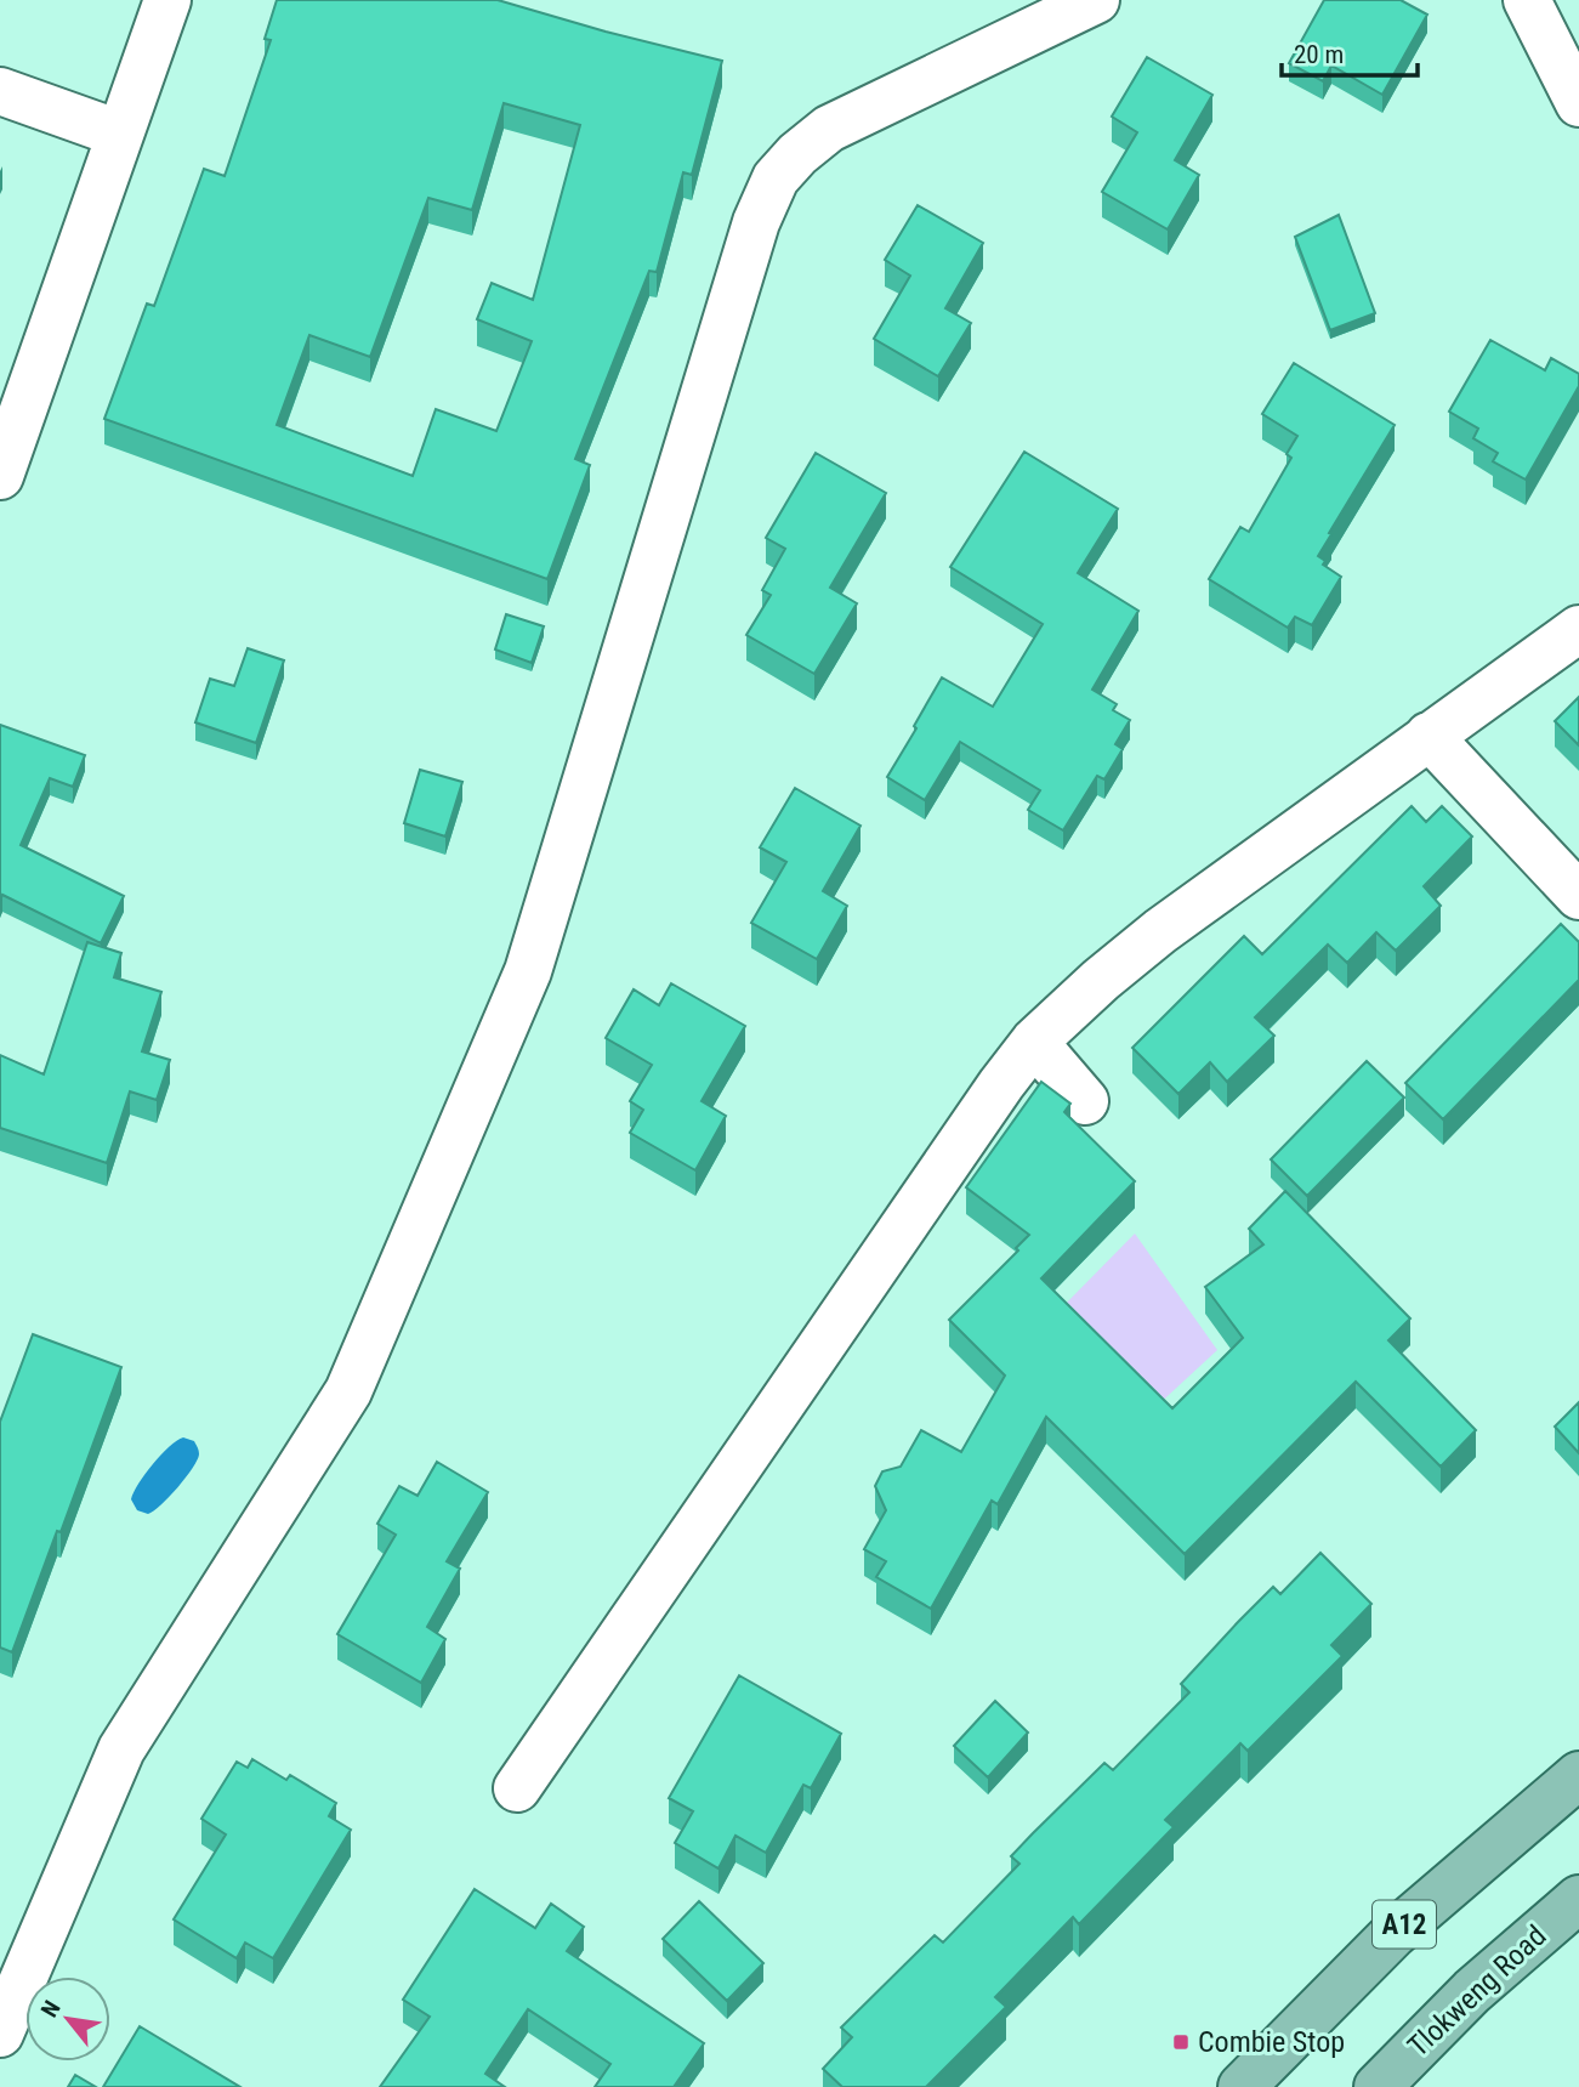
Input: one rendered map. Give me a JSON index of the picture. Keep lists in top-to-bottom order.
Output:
{
  "streets": {
    "main road": ["A12", "Tlokweng Road"]
  },
  "places": {
    "transit": ["Combie Stop"]
  },
  "scale_bar": "20 m",
  "north": "top left"
}
